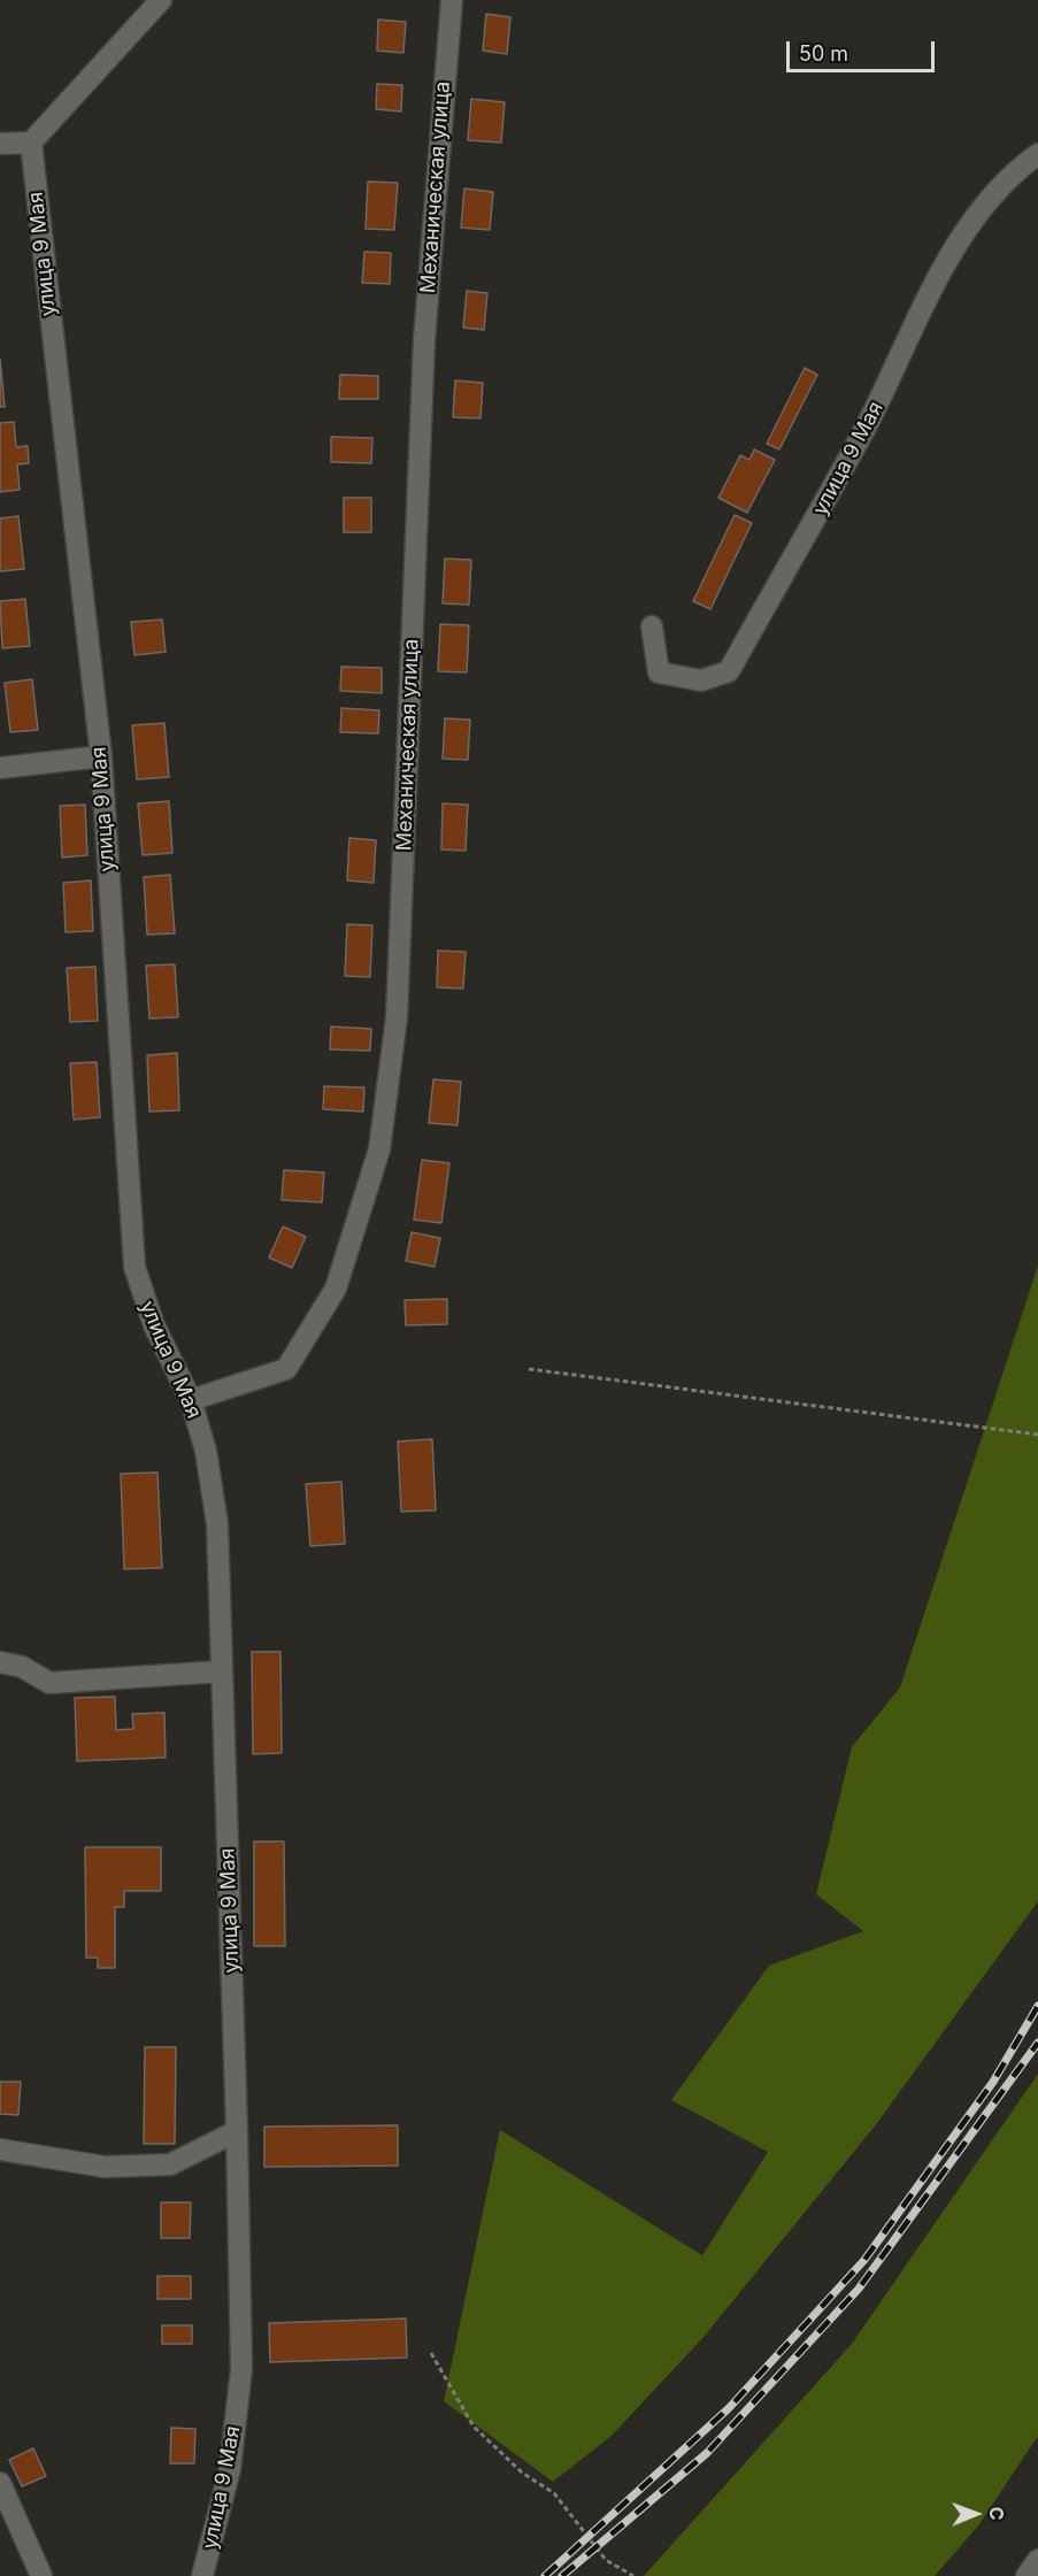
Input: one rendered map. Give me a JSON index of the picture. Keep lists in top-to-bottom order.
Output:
{
  "streets": {
    "street": ["Механическая улица", "улица 9 Мая"]
  },
  "crossings": [
    ["Механическая улица", "улица 9 Мая"]
  ],
  "scale_bar": "50 m",
  "north": "right"
}
